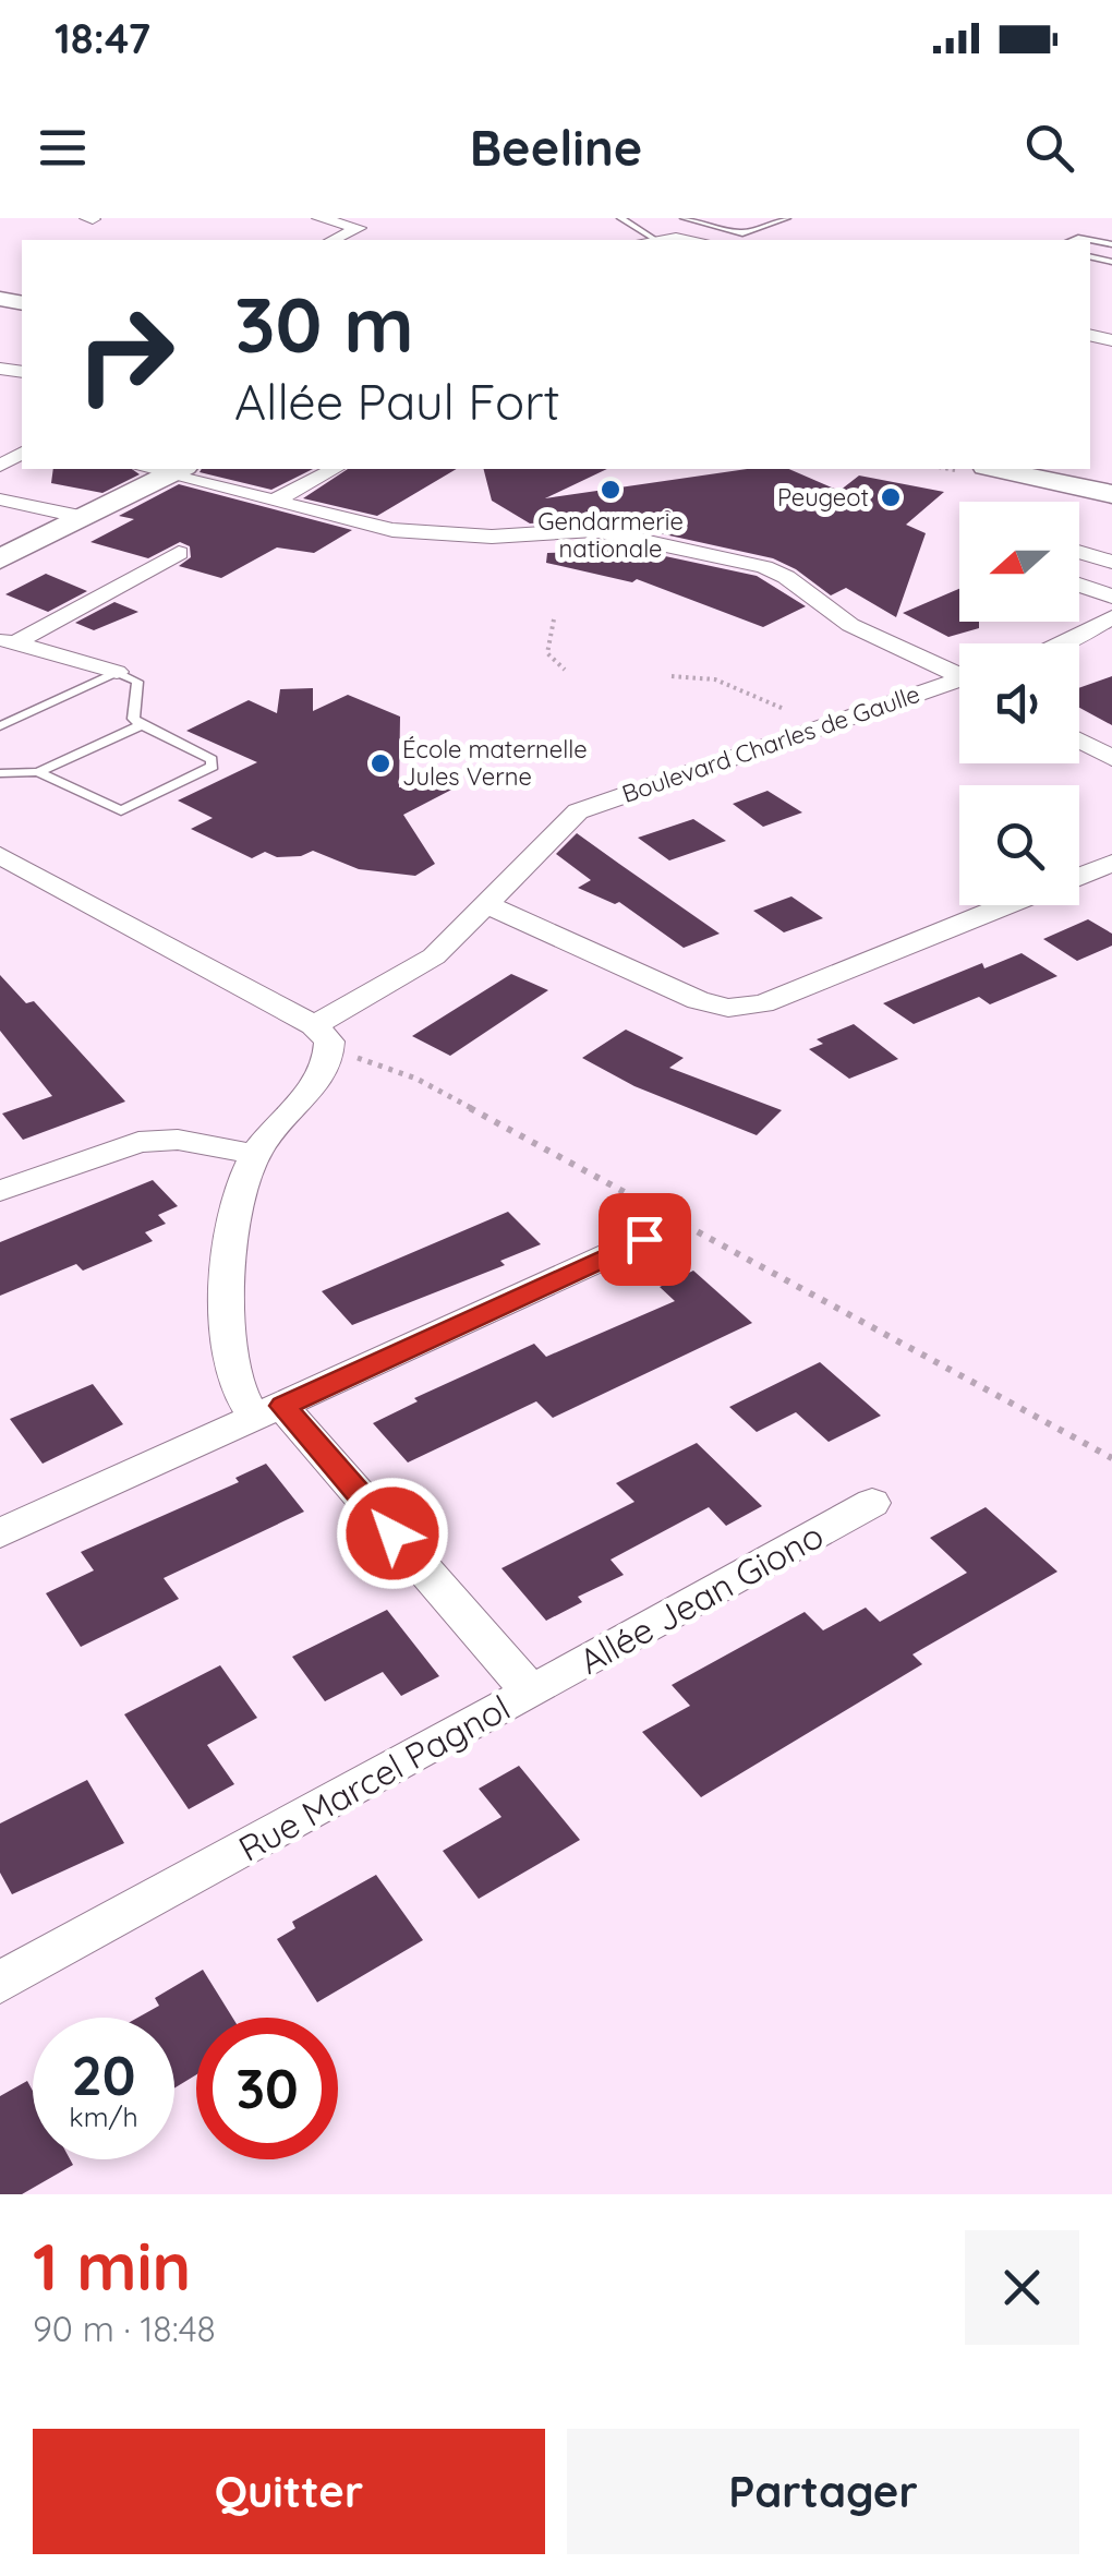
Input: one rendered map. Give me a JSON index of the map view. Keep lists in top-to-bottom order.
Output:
{
  "streets": {
    "street": ["Boulevard Charles de Gaulle", "Allée Jean Giono", "Rue Marcel Pagnol"]
  },
  "crossings": [
    ["Allée Jean Giono", "Rue Marcel Pagnol"]
  ],
  "places": ["Gendarmerie nationale", "Peugeot", "École maternelle Jules Verne"],
  "north": "left",
  "page": {
    "status": "18:47",
    "header": "Beeline",
    "turn": ["30 m", "Allée Paul Fort"],
    "speed": "20 km/h",
    "limit": "30",
    "heading": ["1 min", "90 m · 18:48"],
    "buttons": ["Quitter", "Partager"]
  }
}
